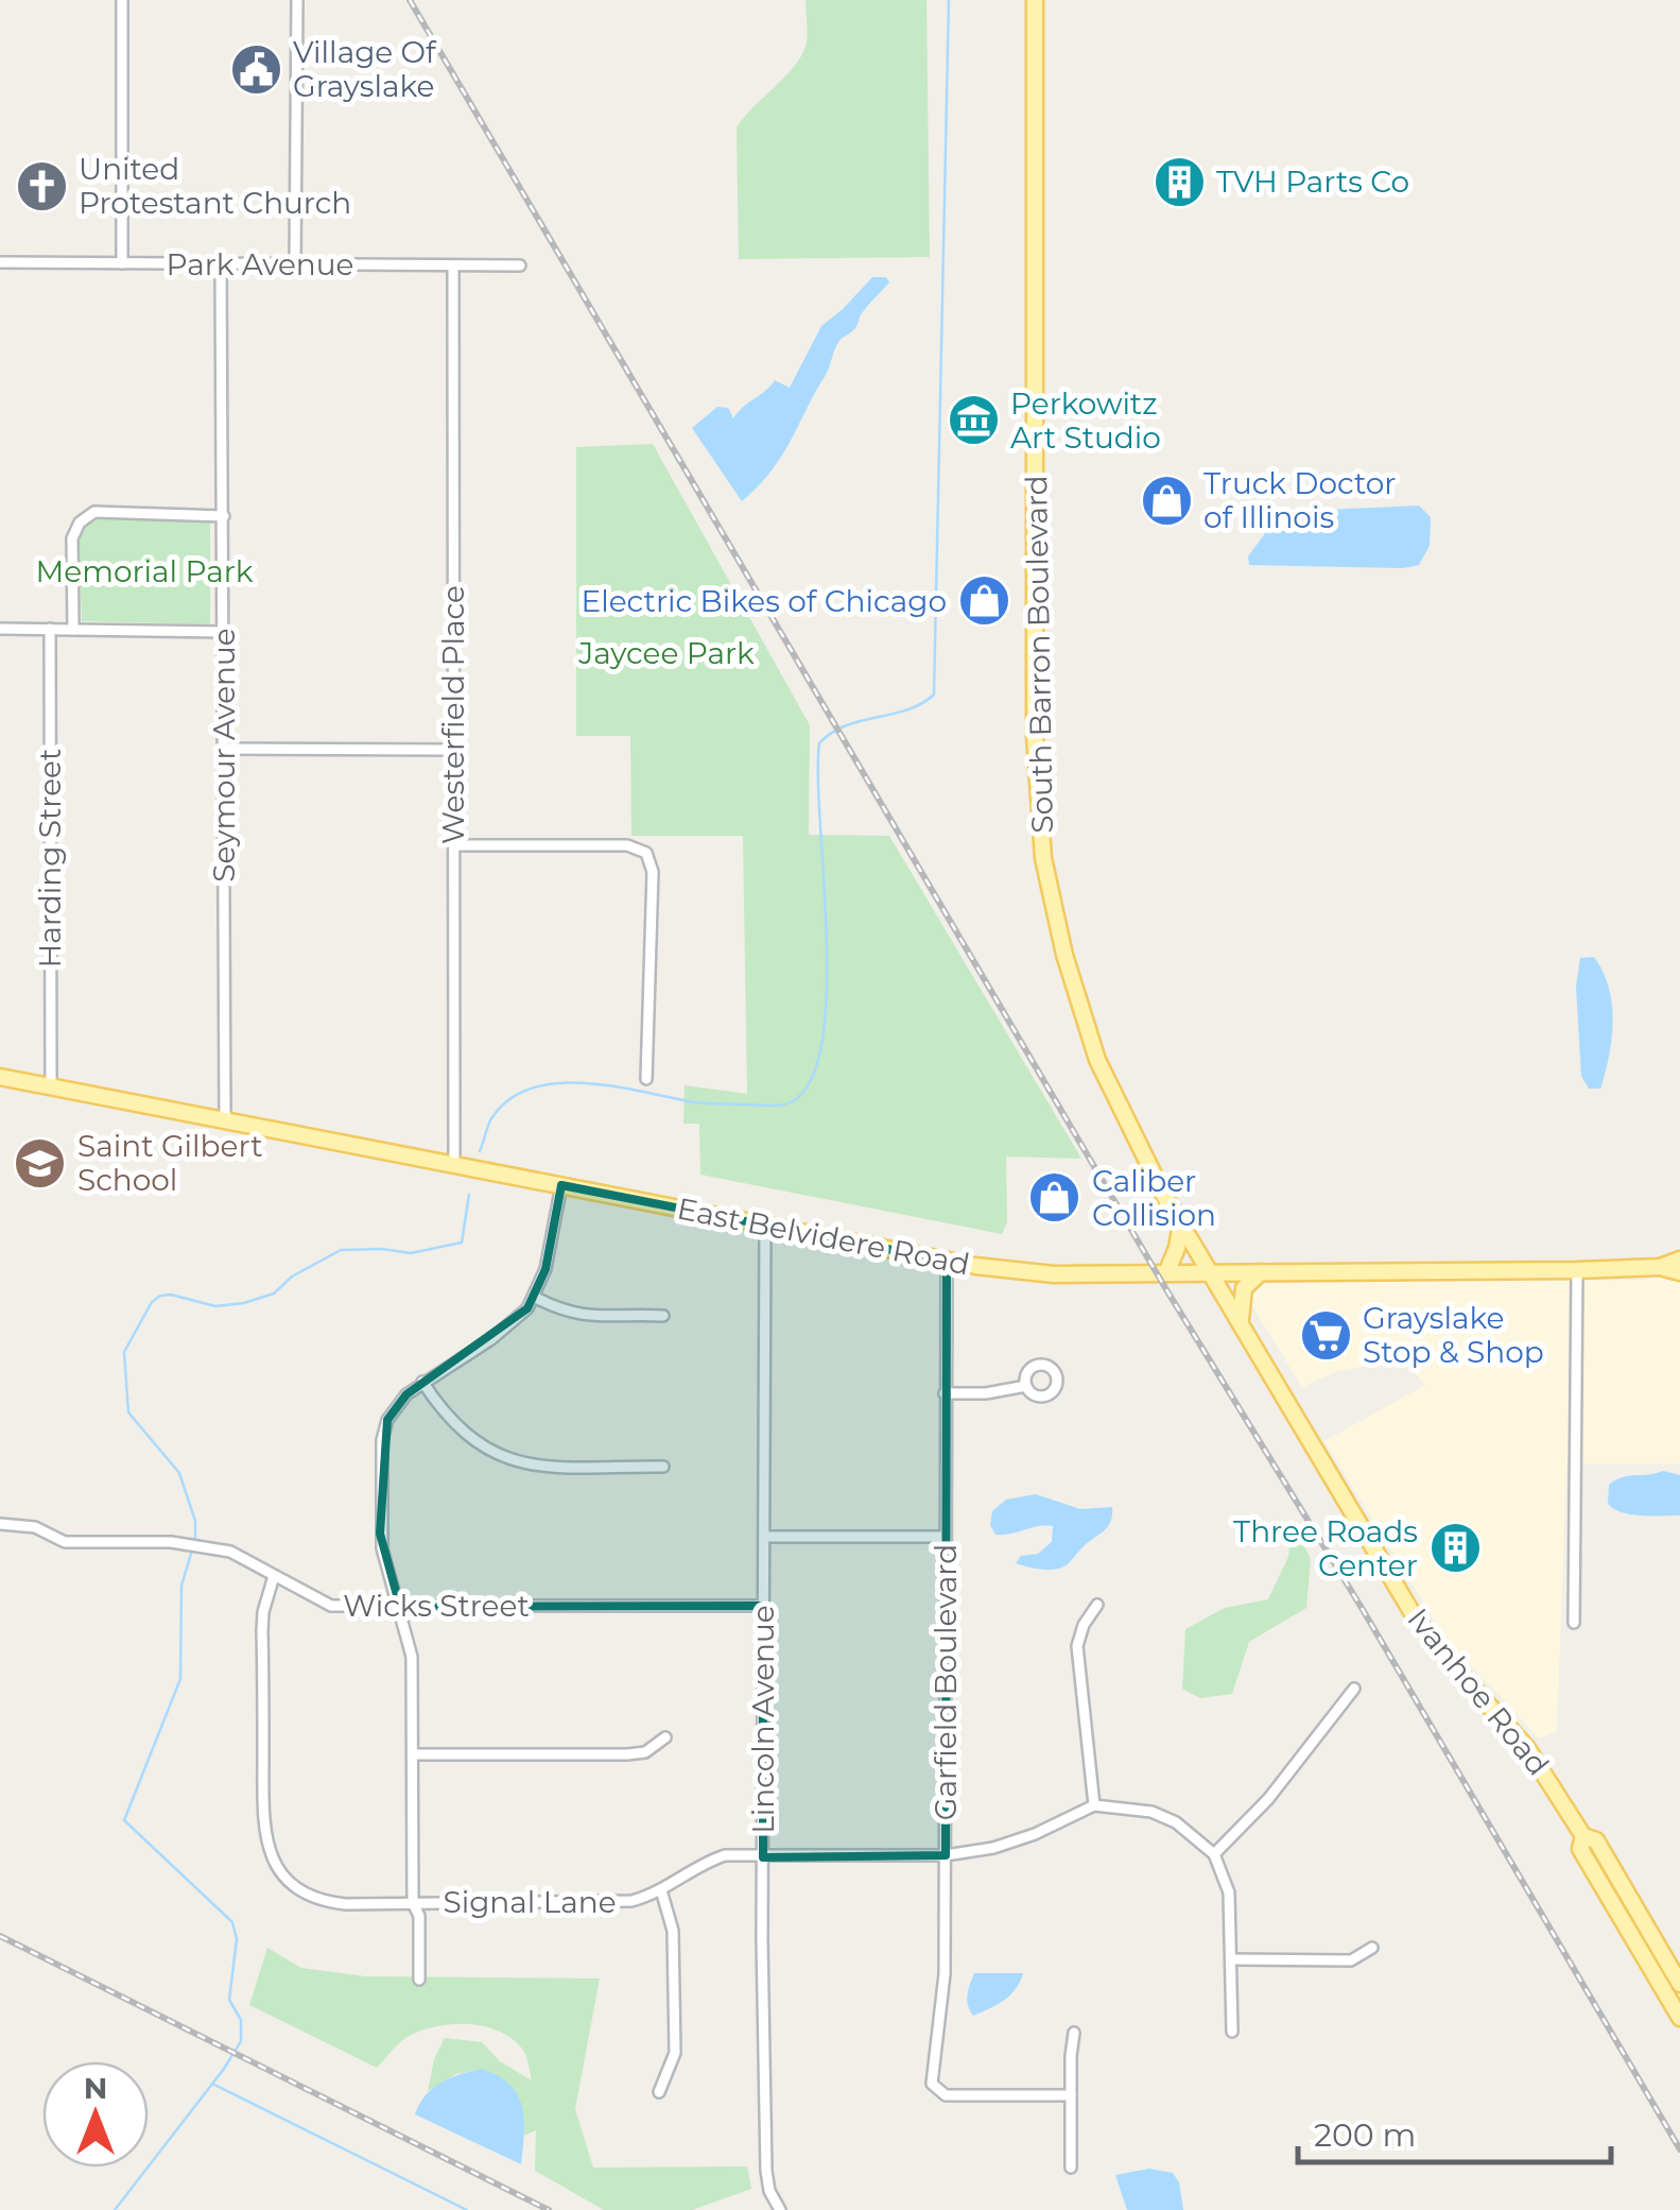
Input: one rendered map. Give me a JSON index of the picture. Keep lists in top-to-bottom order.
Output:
{
  "streets": {
    "main road": ["South Barron Boulevard", "East Belvidere Road", "Ivanhoe Road"],
    "street": [
      "Park Avenue",
      "Westerfield Place",
      "Seymour Avenue",
      "Harding Street",
      "Wicks Street",
      "Garfield Boulevard",
      "Lincoln Avenue",
      "Signal Lane"
    ]
  },
  "crossings": [
    ["Park Avenue", "Westerfield Place"],
    ["Park Avenue", "Seymour Avenue"],
    ["South Barron Boulevard", "East Belvidere Road"],
    ["South Barron Boulevard", "Ivanhoe Road"],
    ["Westerfield Place", "East Belvidere Road"],
    ["Seymour Avenue", "East Belvidere Road"],
    ["Harding Street", "East Belvidere Road"],
    ["East Belvidere Road", "Garfield Boulevard"],
    ["East Belvidere Road", "Ivanhoe Road"],
    ["East Belvidere Road", "Lincoln Avenue"],
    ["Wicks Street", "Lincoln Avenue"],
    ["Wicks Street", "Signal Lane"],
    ["Garfield Boulevard", "Signal Lane"],
    ["Lincoln Avenue", "Signal Lane"]
  ],
  "parks": ["Memorial Park", "Jaycee Park"],
  "places": {
    "public building": ["Village Of Grayslake"],
    "building": ["TVH Parts Co", "Three Roads Center"],
    "church": ["United Protestant Church"],
    "museum": ["Perkowitz Art Studio"],
    "shop": ["Truck Doctor of Illinois", "Electric Bikes of Chicago", "Caliber Collision"],
    "school or university": ["Saint Gilbert School"],
    "supermarket": ["Grayslake Stop & Shop"]
  },
  "scale_bar": "200 m",
  "north": "top"
}
